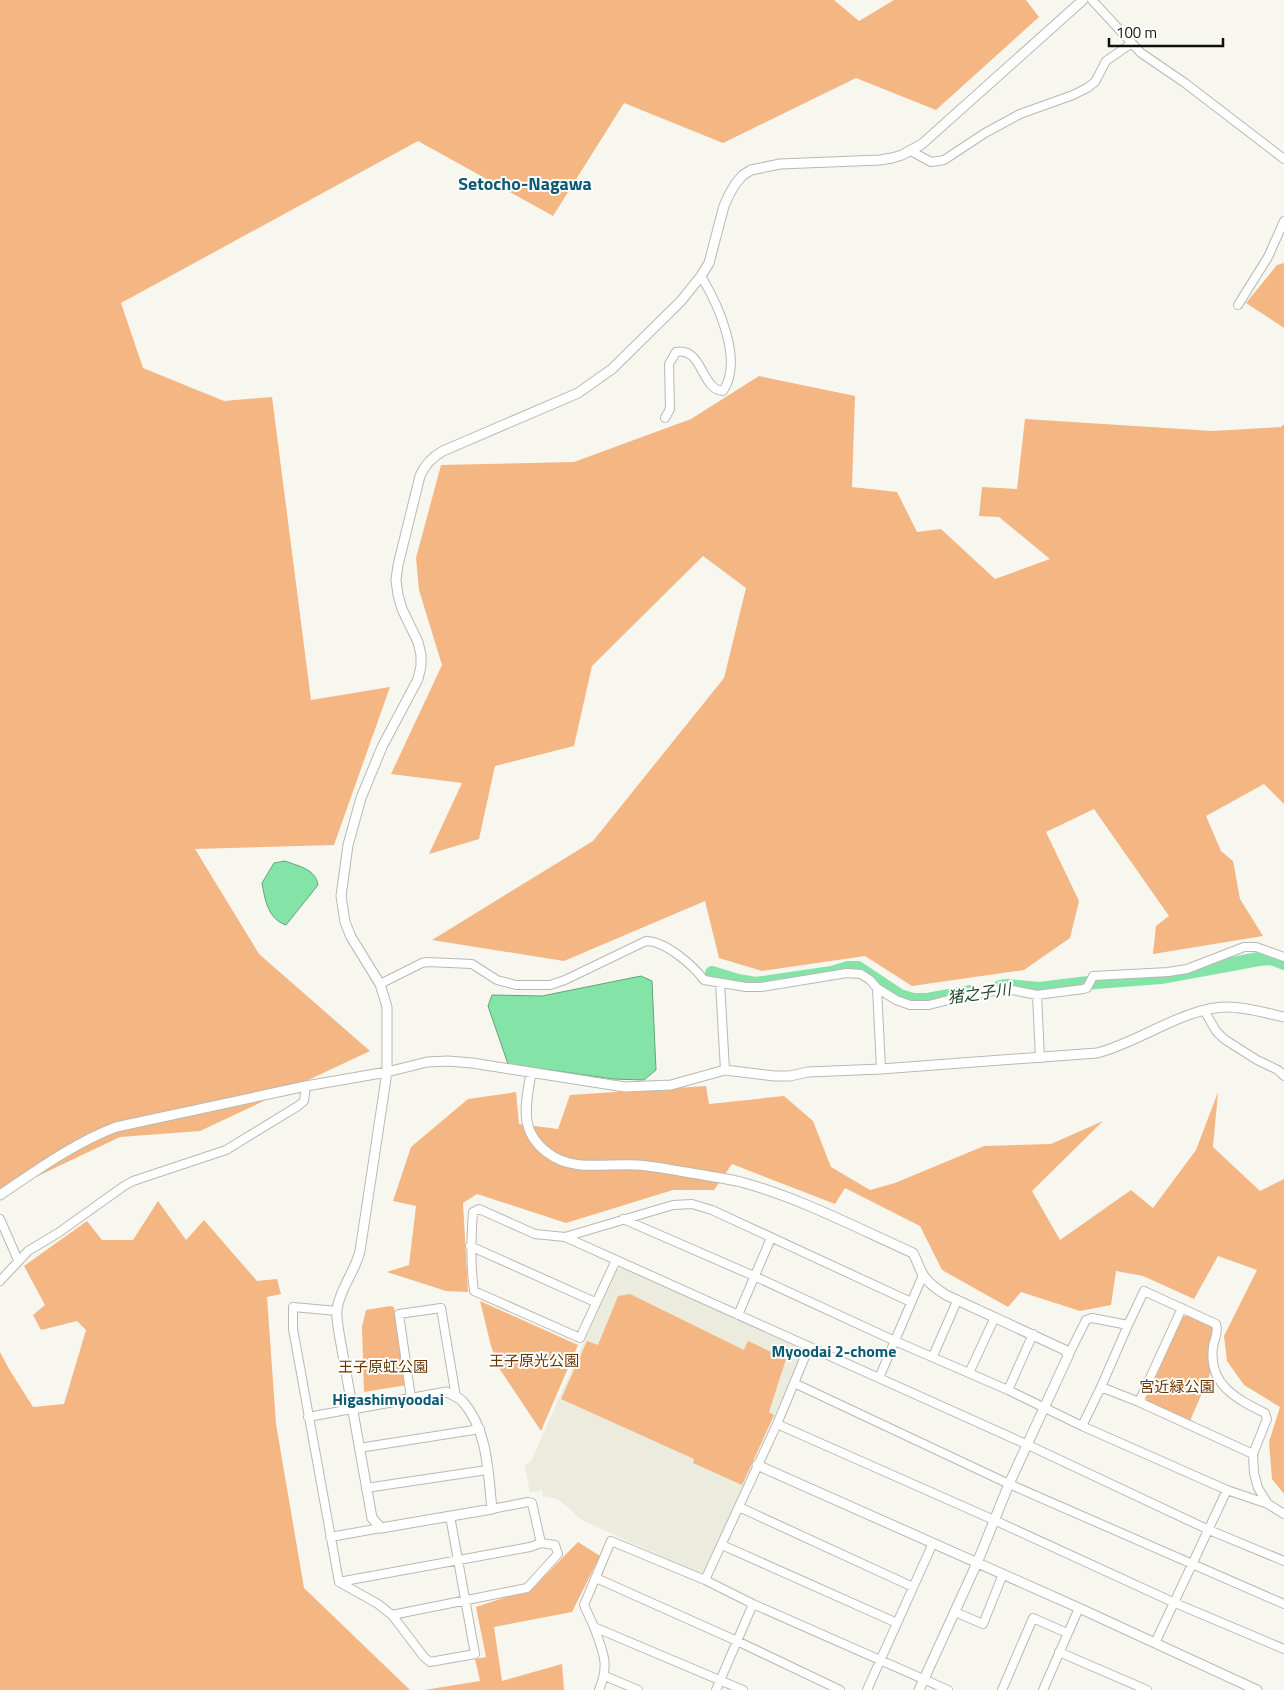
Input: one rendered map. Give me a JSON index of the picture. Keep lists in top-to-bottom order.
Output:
{
  "districts": ["Setocho-Nagawa", "Myoodai 2-chome", "Higashimyoodai"],
  "water": ["猪之子川"],
  "parks": ["王子原光公園", "王子原虹公園", "宮近緑公園"],
  "scale_bar": "100 m"
}
